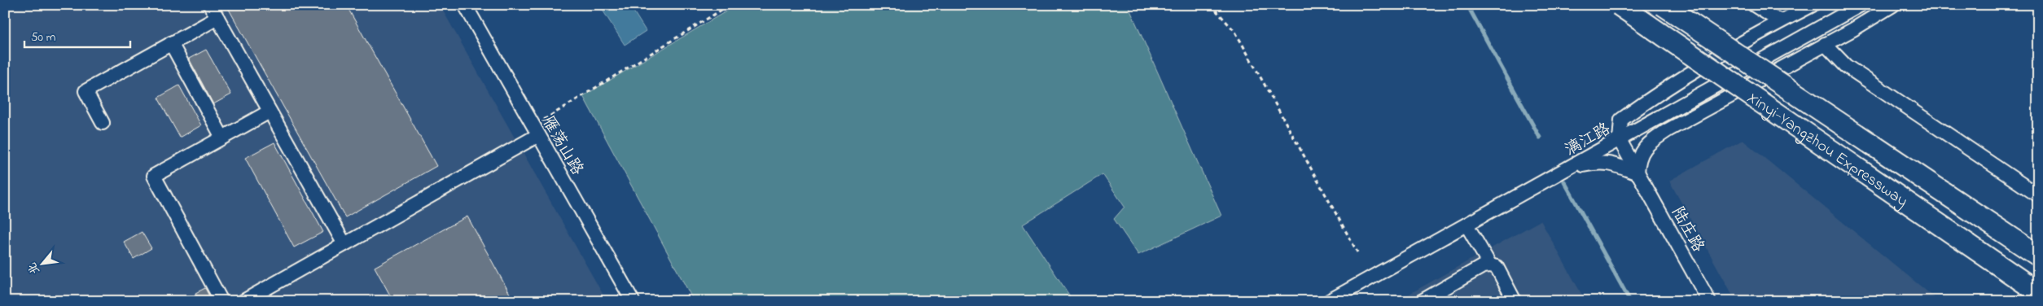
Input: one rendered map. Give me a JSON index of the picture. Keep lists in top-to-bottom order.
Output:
{
  "streets": {
    "highway": ["Xinyi-Yangzhou Expressway"],
    "street": ["漓江路", "雁荡山路", "陆庄路"]
  },
  "crossings": [
    ["漓江路", "陆庄路"]
  ],
  "scale_bar": "50 m",
  "north": "bottom left"
}
